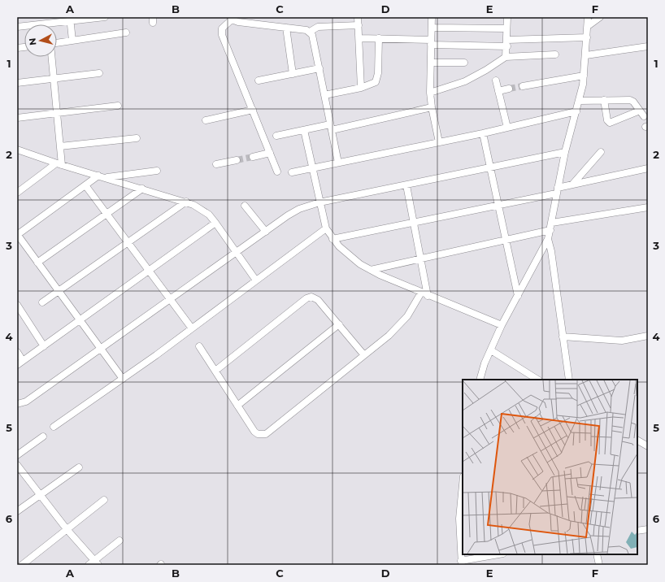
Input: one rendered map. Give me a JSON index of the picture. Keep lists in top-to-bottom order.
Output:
{
  "north": "left",
  "grid": {
    "columns": [
      "A",
      "B",
      "C",
      "D",
      "E",
      "F"
    ],
    "rows": [
      "1",
      "2",
      "3",
      "4",
      "5",
      "6"
    ]
  }
}
